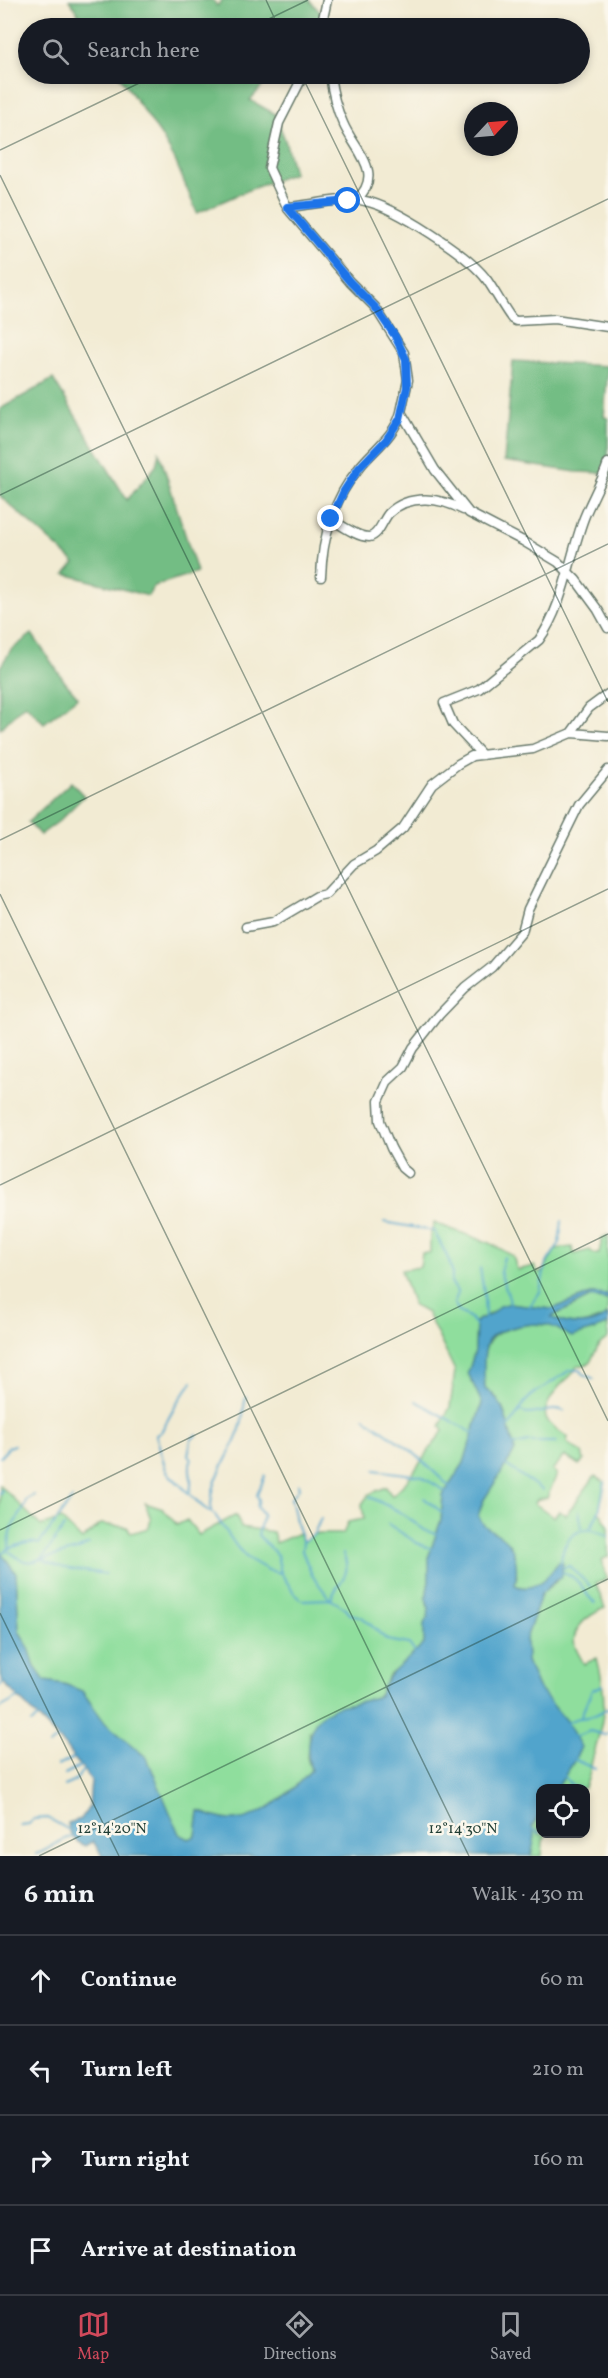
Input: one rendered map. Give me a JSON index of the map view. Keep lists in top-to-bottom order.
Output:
{
  "north": "top right",
  "page": {
    "search": "Search here",
    "heading": ["6 min", "Walk · 430 m"],
    "list": [
      ["Continue", "60 m"],
      ["Turn left", "210 m"],
      ["Turn right", "160 m"],
      "Arrive at destination"
    ],
    "nav": ["Map", "Directions", "Saved"]
  },
  "coordinates": ["12°14'20\"N", "12°14'30\"N"]
}
